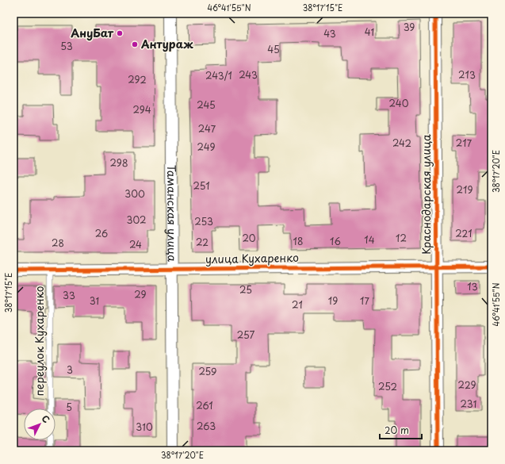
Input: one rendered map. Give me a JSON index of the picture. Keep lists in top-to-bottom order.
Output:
{
  "streets": {
    "street": ["Краснодарская улица", "Таманская улица", "улица Кухаренко"],
    "lane": ["переулок Кухаренко"]
  },
  "crossings": [
    ["Краснодарская улица", "улица Кухаренко"],
    ["Таманская улица", "улица Кухаренко"],
    ["улица Кухаренко", "переулок Кухаренко"]
  ],
  "places": ["АнуБат", "Антураж"],
  "house_numbers": [
    "39",
    "41",
    "43",
    "53",
    "45",
    "243",
    "213",
    "243/1",
    "292",
    "240",
    "245",
    "294",
    "247",
    "242",
    "217",
    "249",
    "298",
    "251",
    "219",
    "300",
    "302",
    "253",
    "26",
    "221",
    "20",
    "12",
    "14",
    "18",
    "16",
    "22",
    "28",
    "24",
    "13",
    "25",
    "29",
    "33",
    "31",
    "19",
    "17",
    "21",
    "257",
    "3",
    "259",
    "229",
    "252",
    "231",
    "261",
    "5",
    "263",
    "310"
  ],
  "scale_bar": "20 m",
  "north": "top right",
  "coordinates": ["46°41'55\"N", "38°17'15\"E", "38°17'20\"E"]
}
